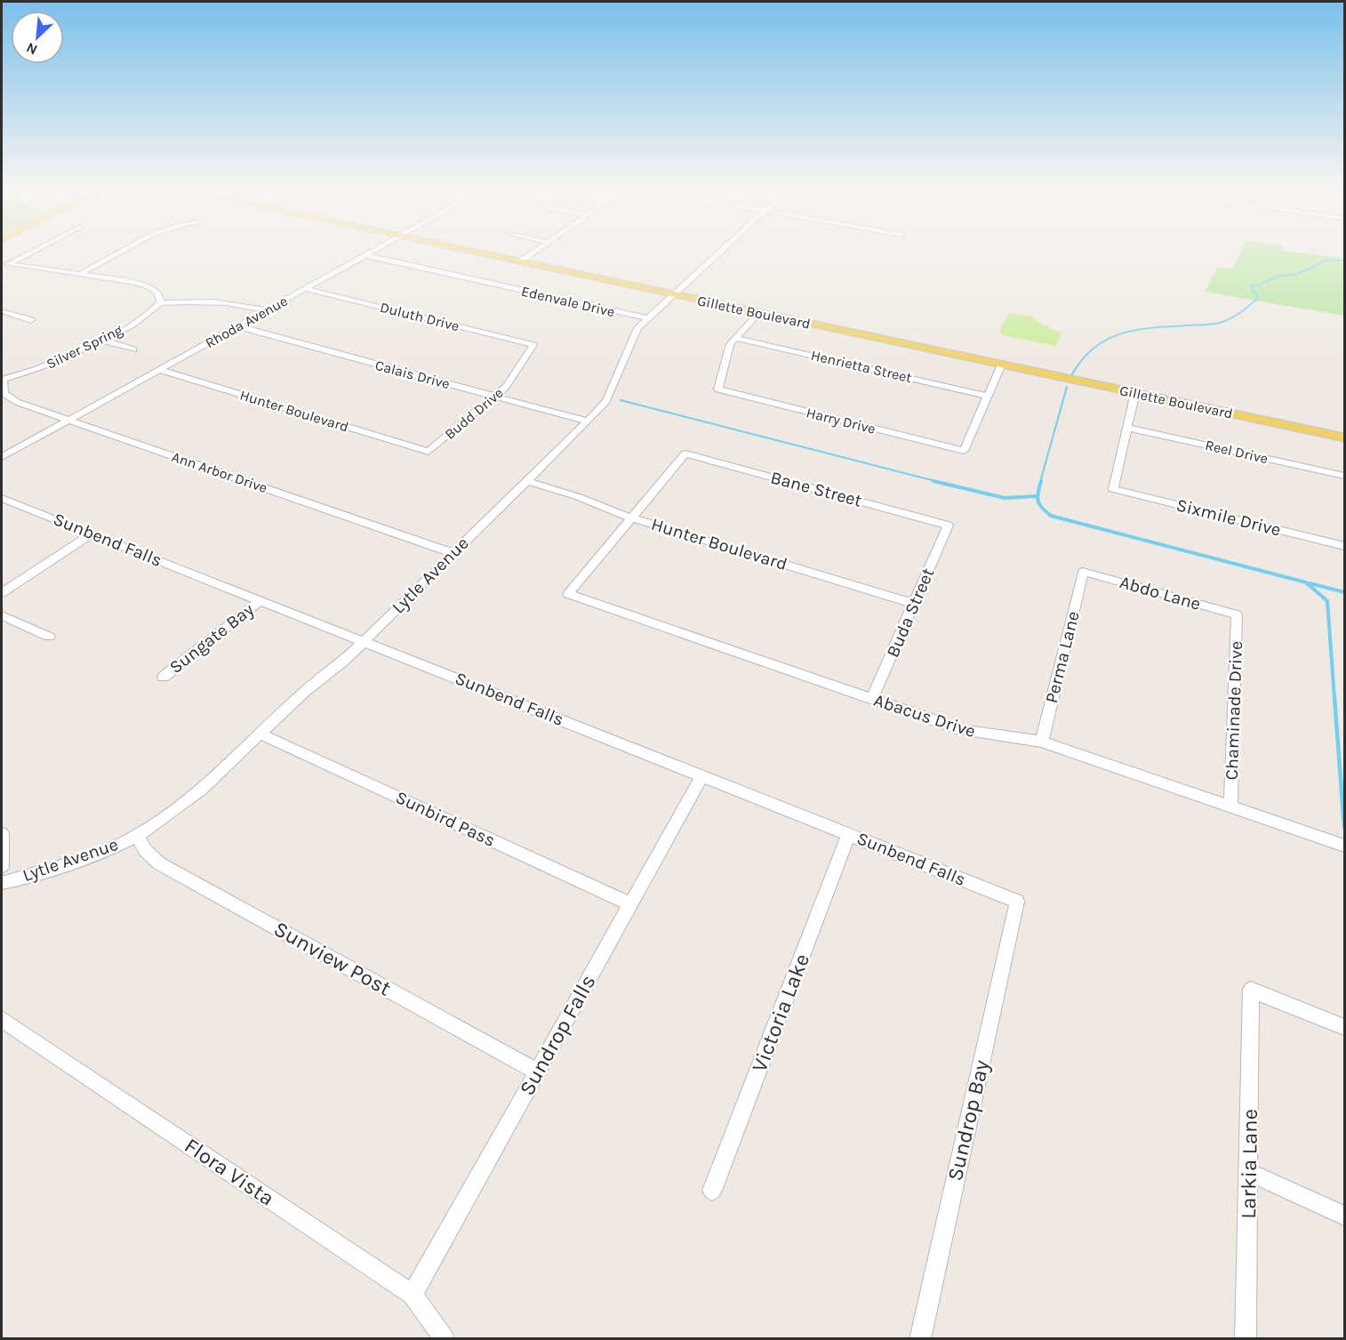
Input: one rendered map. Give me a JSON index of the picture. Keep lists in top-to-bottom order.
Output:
{
  "streets": {
    "main road": ["Gillette Boulevard"],
    "street": [
      "Edenvale Drive",
      "Duluth Drive",
      "Rhoda Avenue",
      "Silver Spring",
      "Henrietta Street",
      "Calais Drive",
      "Hunter Boulevard",
      "Budd Drive",
      "Harry Drive",
      "Reel Drive",
      "Ann Arbor Drive",
      "Bane Street",
      "Sixmile Drive",
      "Sunbend Falls",
      "Lytle Avenue",
      "Abdo Lane",
      "Buda Street",
      "Sungate Bay",
      "Perma Lane",
      "Chaminade Drive",
      "Abacus Drive",
      "Sunbird Pass",
      "Sunview Post",
      "Victoria Lake",
      "Sundrop Falls",
      "Sundrop Bay",
      "Larkia Lane",
      "Flora Vista"
    ]
  },
  "crossings": [
    ["Edenvale Drive", "Rhoda Avenue"],
    ["Edenvale Drive", "Lytle Avenue"],
    ["Gillette Boulevard", "Lytle Avenue"],
    ["Duluth Drive", "Rhoda Avenue"],
    ["Duluth Drive", "Budd Drive"],
    ["Rhoda Avenue", "Calais Drive"],
    ["Rhoda Avenue", "Hunter Boulevard"],
    ["Rhoda Avenue", "Ann Arbor Drive"],
    ["Silver Spring", "Ann Arbor Drive"],
    ["Henrietta Street", "Harry Drive"],
    ["Calais Drive", "Budd Drive"],
    ["Calais Drive", "Lytle Avenue"],
    ["Hunter Boulevard", "Budd Drive"],
    ["Hunter Boulevard", "Bane Street"],
    ["Hunter Boulevard", "Lytle Avenue"],
    ["Hunter Boulevard", "Buda Street"],
    ["Hunter Boulevard", "Abacus Drive"],
    ["Reel Drive", "Sixmile Drive"],
    ["Ann Arbor Drive", "Lytle Avenue"],
    ["Bane Street", "Buda Street"],
    ["Bane Street", "Abacus Drive"],
    ["Sunbend Falls", "Lytle Avenue"],
    ["Sunbend Falls", "Sungate Bay"],
    ["Sunbend Falls", "Victoria Lake"],
    ["Sunbend Falls", "Sundrop Falls"],
    ["Sunbend Falls", "Sundrop Bay"],
    ["Lytle Avenue", "Sunbird Pass"],
    ["Lytle Avenue", "Sunview Post"],
    ["Abdo Lane", "Perma Lane"],
    ["Abdo Lane", "Chaminade Drive"],
    ["Buda Street", "Abacus Drive"],
    ["Perma Lane", "Abacus Drive"],
    ["Chaminade Drive", "Abacus Drive"],
    ["Sunbird Pass", "Sundrop Falls"],
    ["Sunview Post", "Sundrop Falls"],
    ["Sundrop Falls", "Flora Vista"]
  ],
  "north": "bottom left"
}
